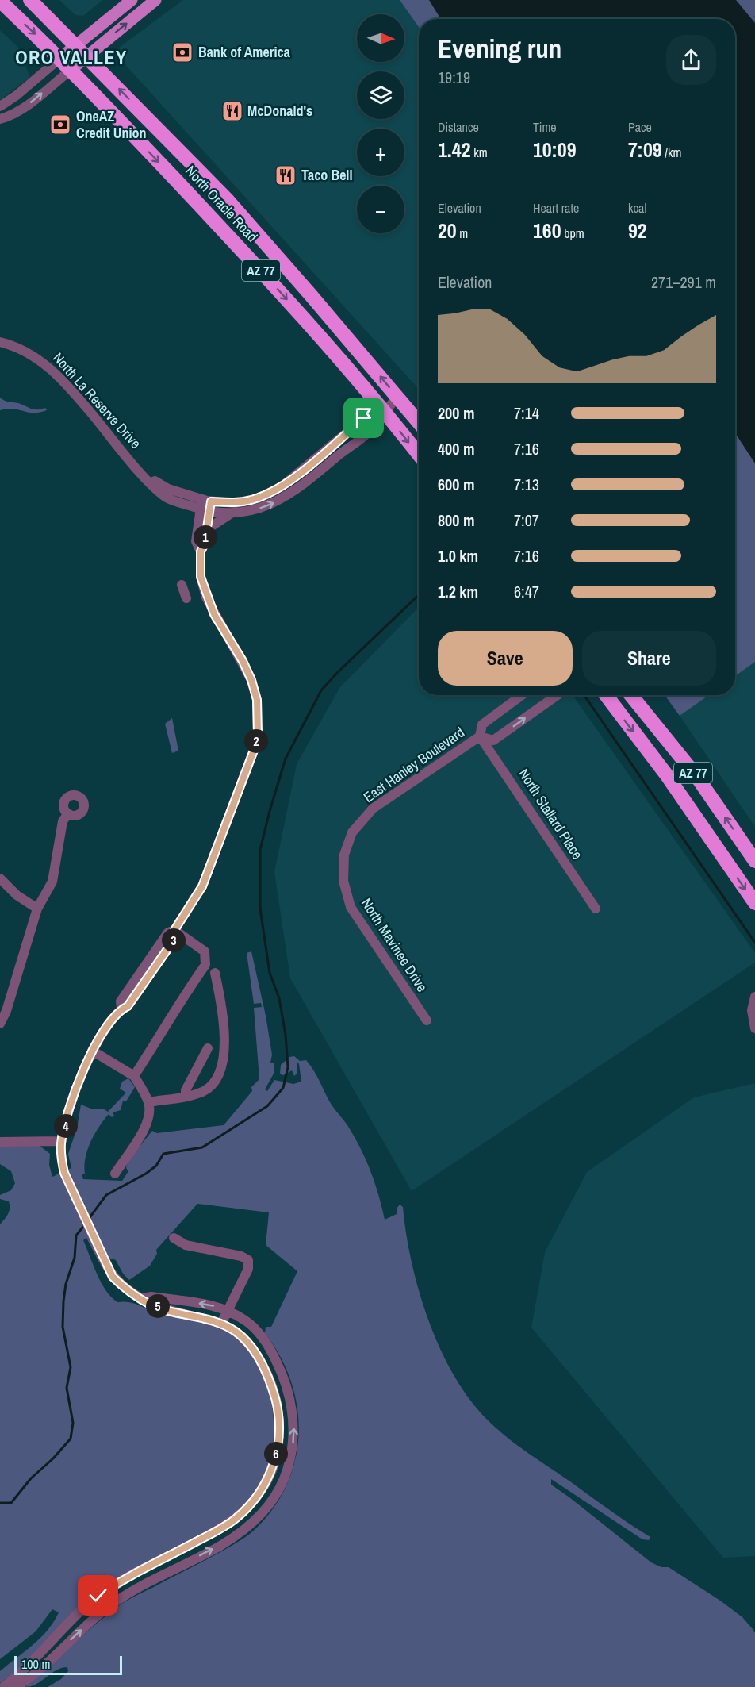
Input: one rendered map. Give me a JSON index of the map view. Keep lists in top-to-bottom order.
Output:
{
  "streets": {
    "highway": ["North Oracle Road", "AZ 77"],
    "street": [
      "North La Reserve Drive",
      "East Hanley Boulevard",
      "North Stallard Place",
      "North Mavinee Drive"
    ]
  },
  "crossings": [
    ["North Oracle Road", "North La Reserve Drive"],
    ["East Hanley Boulevard", "North Stallard Place"],
    ["East Hanley Boulevard", "North Mavinee Drive"]
  ],
  "districts": ["ORO VALLEY"],
  "places": {
    "bank": ["Bank of America", "OneAZ Credit Union"],
    "restaurant": ["McDonald's", "Taco Bell"]
  },
  "scale_bar": "100 m",
  "north": "right",
  "page": {
    "map_buttons": ["+", "−"],
    "heading": ["Evening run", "19:19"],
    "stats": [
      ["Distance", "1.42 km"],
      ["Time", "10:09"],
      ["Pace", "7:09 /km"],
      ["Elevation", "20 m"],
      ["Heart rate", "160 bpm"],
      ["kcal", "92"]
    ],
    "chart": ["Elevation", "271–291 m"],
    "list": [
      {
        "name": "200 m",
        "note": "7:14"
      },
      {
        "name": "400 m",
        "note": "7:16"
      },
      {
        "name": "600 m",
        "note": "7:13"
      },
      {
        "name": "800 m",
        "note": "7:07"
      },
      {
        "name": "1.0 km",
        "note": "7:16"
      },
      {
        "name": "1.2 km",
        "note": "6:47"
      }
    ],
    "pins": [
      "1",
      "2",
      "3",
      "4",
      "5",
      "6"
    ],
    "buttons": ["Save", "Share"],
    "scale": "100 m"
  }
}
